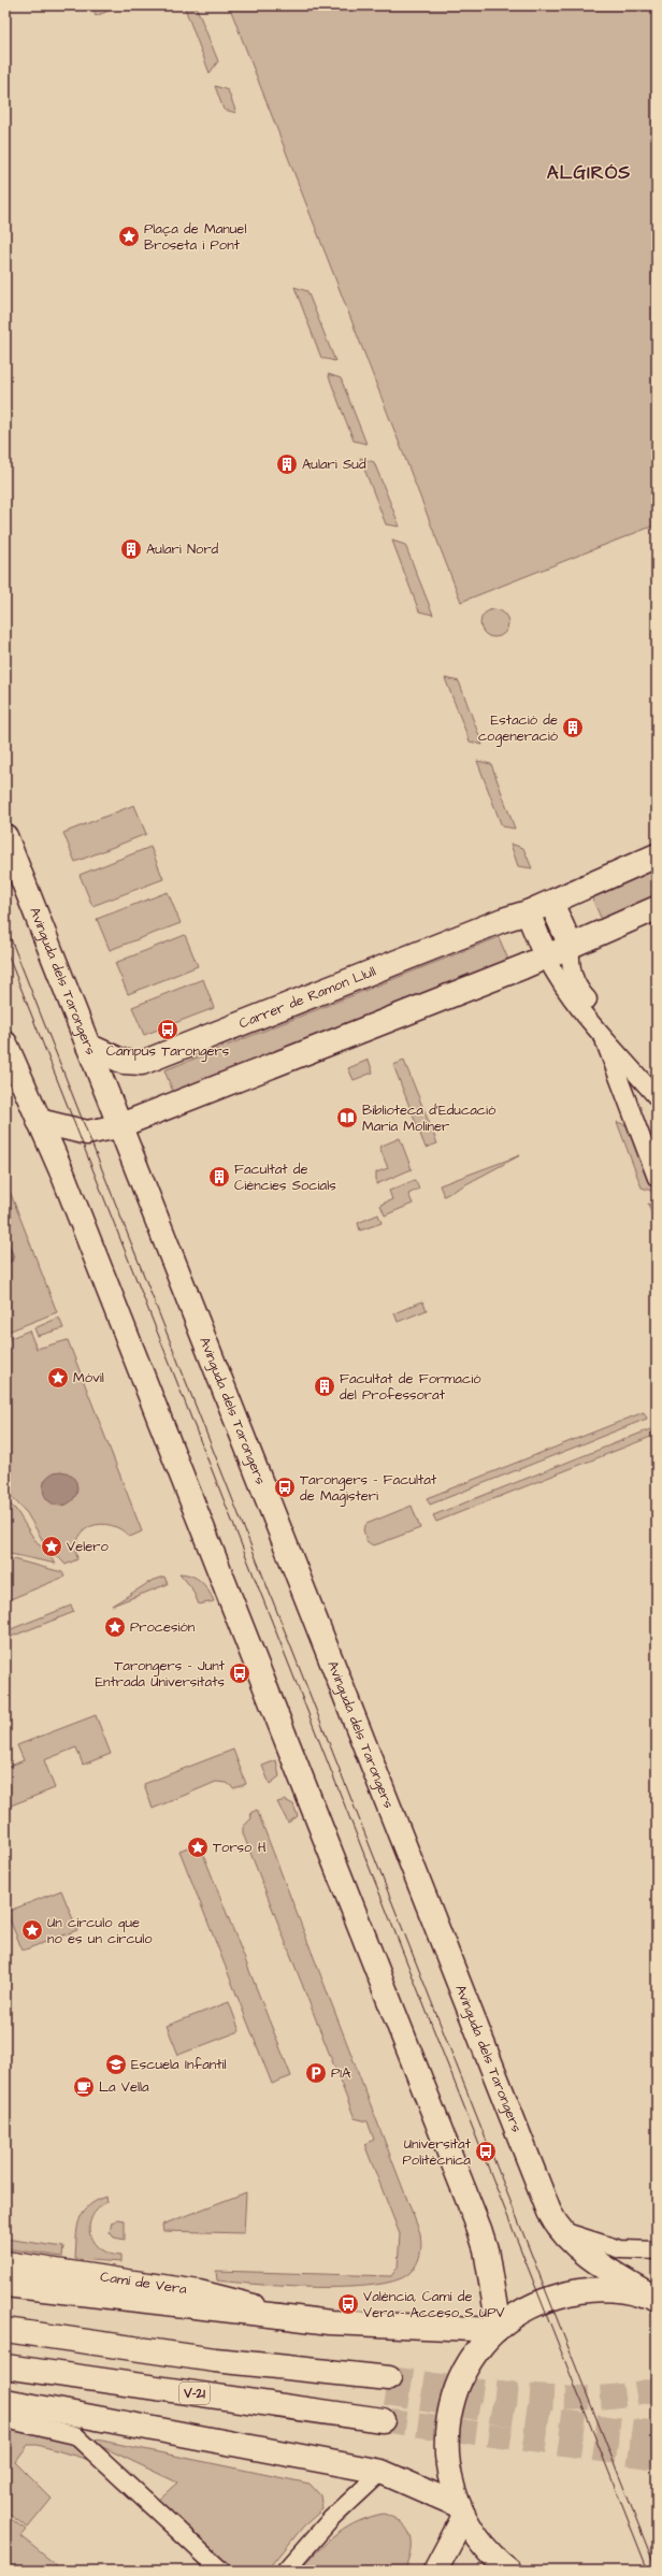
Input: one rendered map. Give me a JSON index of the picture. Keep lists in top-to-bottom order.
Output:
{
  "streets": {
    "main road": ["Avinguda dels Tarongers", "Carrer de Ramon Llull", "V-21"],
    "street": ["Camí de Vera"]
  },
  "crossings": [
    ["Avinguda dels Tarongers", "Carrer de Ramon Llull"]
  ],
  "districts": ["ALGIRÓS"],
  "places": {
    "place": [
      "Plaça de Manuel Broseta i Pont",
      "Móvil",
      "Velero",
      "Procesión",
      "Torso H",
      "Un círculo que no es un círculo"
    ],
    "building": [
      "Aulari Sud",
      "Aulari Nord",
      "Estació de cogeneració",
      "Facultat de Ciències Socials",
      "Facultat de Formació del Professorat"
    ],
    "bus stop": [
      "Campus Tarongers",
      "Tarongers - Facultat de Magisteri",
      "Tarongers - Junt Entrada Universitats",
      "Universitat Politècnica",
      "València, Camí de Vera - Acceso S UPV"
    ],
    "library": ["Biblioteca d'Educació María Moliner"],
    "school or university": ["Escuela Infantil"],
    "parking": ["P1A"],
    "cafe": ["La Vella"]
  }
}
